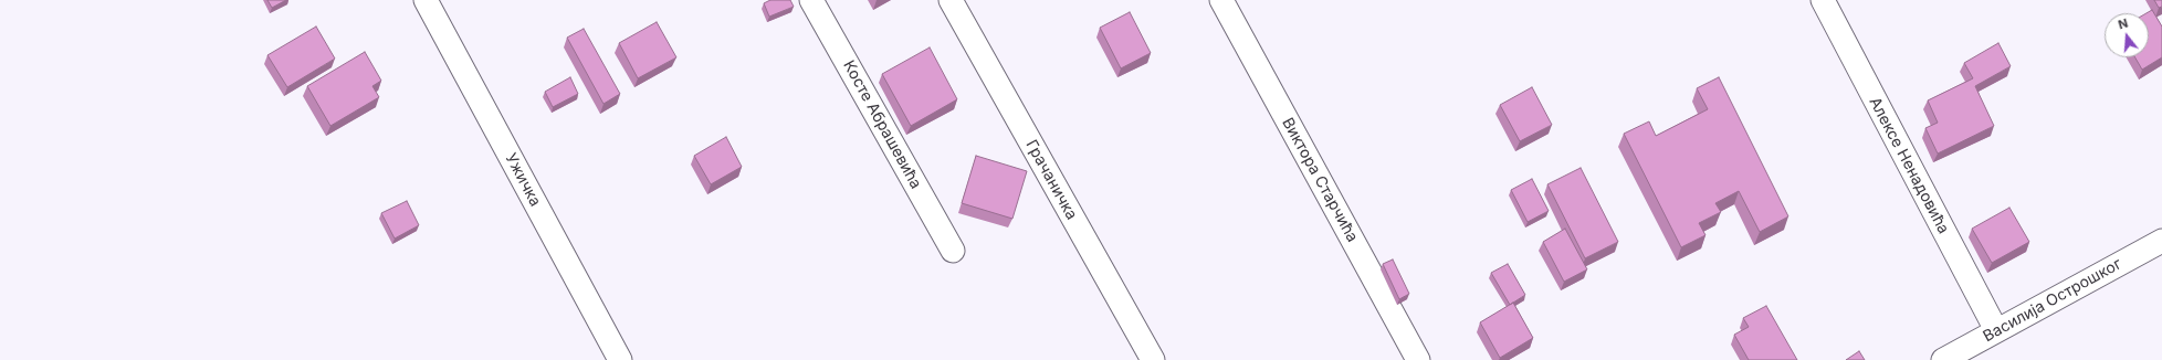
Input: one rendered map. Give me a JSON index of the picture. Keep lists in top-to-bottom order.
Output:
{
  "streets": {
    "street": [
      "Косте Абрашевића",
      "Алексе Ненадовића",
      "Ужичка",
      "Грачаничка",
      "Виктора Старчића",
      "Василија Острошког"
    ]
  },
  "crossings": [
    ["Алексе Ненадовића", "Василија Острошког"]
  ],
  "north": "top"
}
